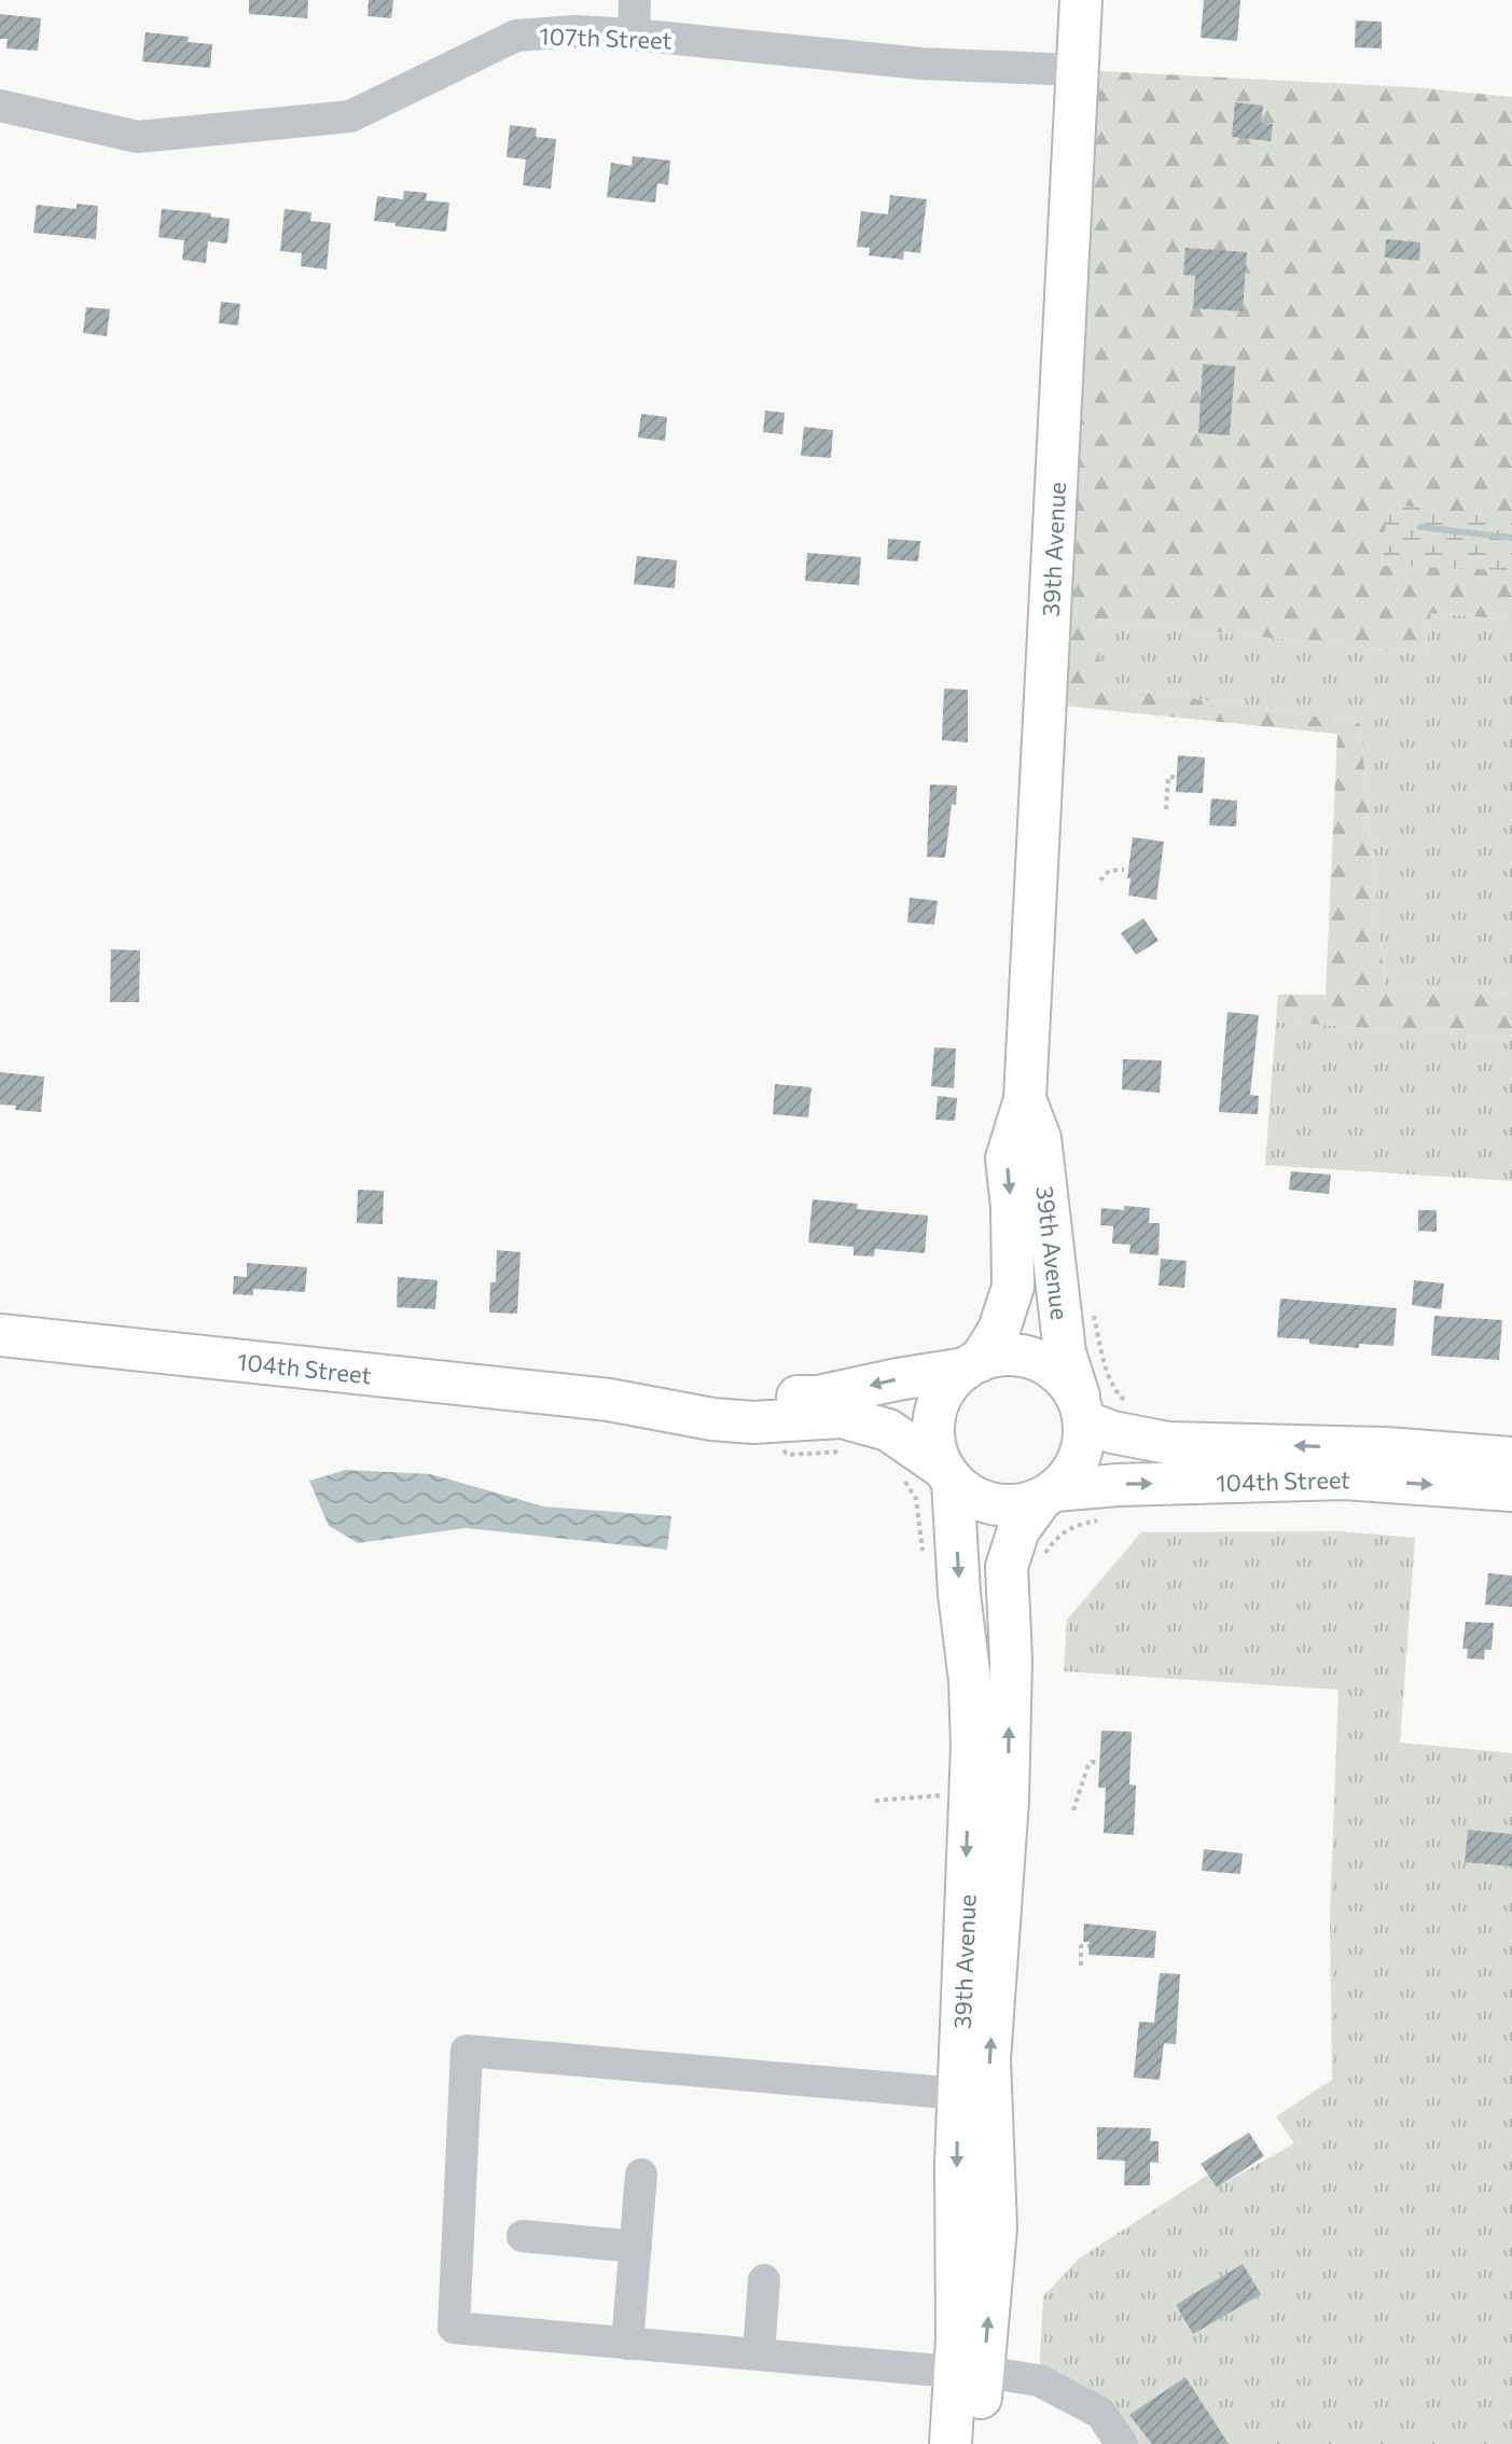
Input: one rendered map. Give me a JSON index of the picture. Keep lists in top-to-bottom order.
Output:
{
  "streets": {
    "main road": ["39th Avenue", "104th Street"],
    "street": ["107th Street"]
  },
  "crossings": [
    ["107th Street", "39th Avenue"],
    ["39th Avenue", "104th Street"]
  ]
}
